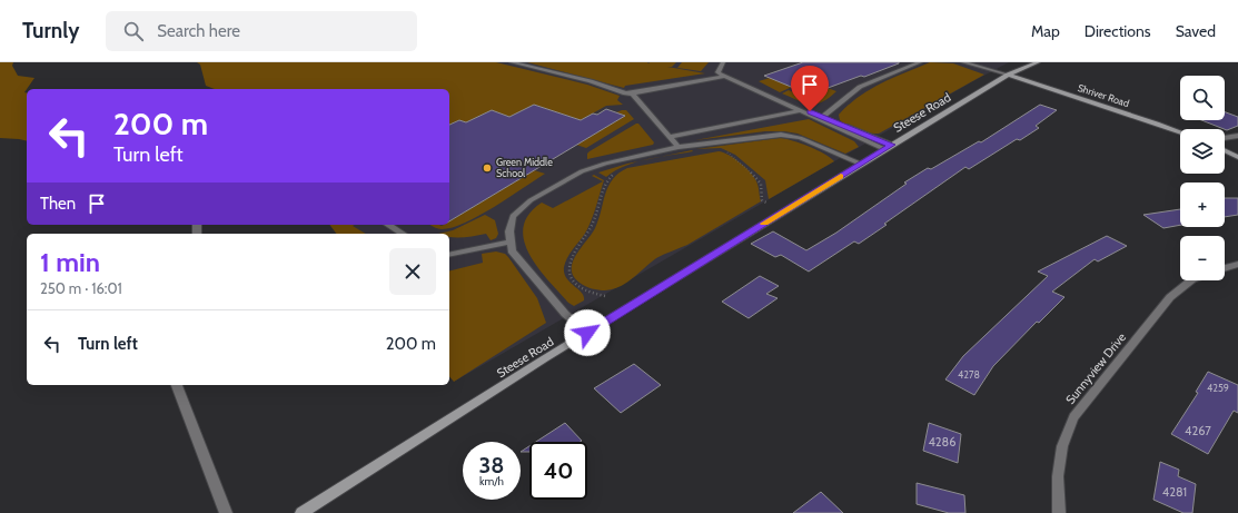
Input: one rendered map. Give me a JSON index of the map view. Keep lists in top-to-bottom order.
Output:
{
  "streets": {
    "street": ["Shriver Road", "Steese Road", "Sunnyview Drive"]
  },
  "crossings": [
    ["Shriver Road", "Steese Road"]
  ],
  "places": ["Green Middle School"],
  "house_numbers": [
    "4278",
    "4259",
    "4267",
    "4286",
    "4281"
  ],
  "page": {
    "header": "Turnly",
    "search": "Search here",
    "nav": ["Map", "Directions", "Saved"],
    "map_buttons": ["+", "−"],
    "turn": ["200 m", "Turn left"],
    "then": "Then",
    "heading": ["1 min", "250 m · 16:01"],
    "list": [
      {
        "name": "Turn left",
        "value": "200 m"
      }
    ],
    "speed": "38 km/h",
    "limit": "40"
  }
}
